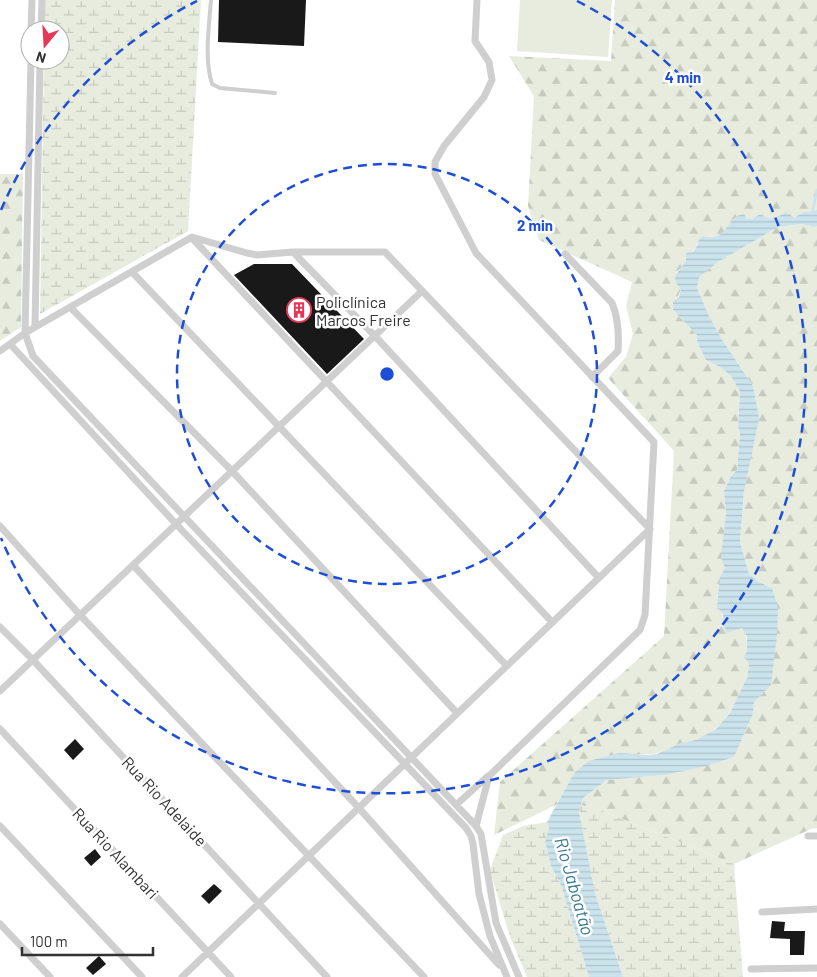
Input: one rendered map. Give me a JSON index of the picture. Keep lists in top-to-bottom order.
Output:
{
  "streets": {
    "street": ["Rua Rio Adelaide", "Rua Rio Alambari"]
  },
  "water": ["Rio Jaboatão"],
  "places": {
    "building": ["Policlínica Marcos Freire"]
  },
  "scale_bar": "100 m",
  "north": "bottom",
  "rings": ["4 min", "2 min"]
}
